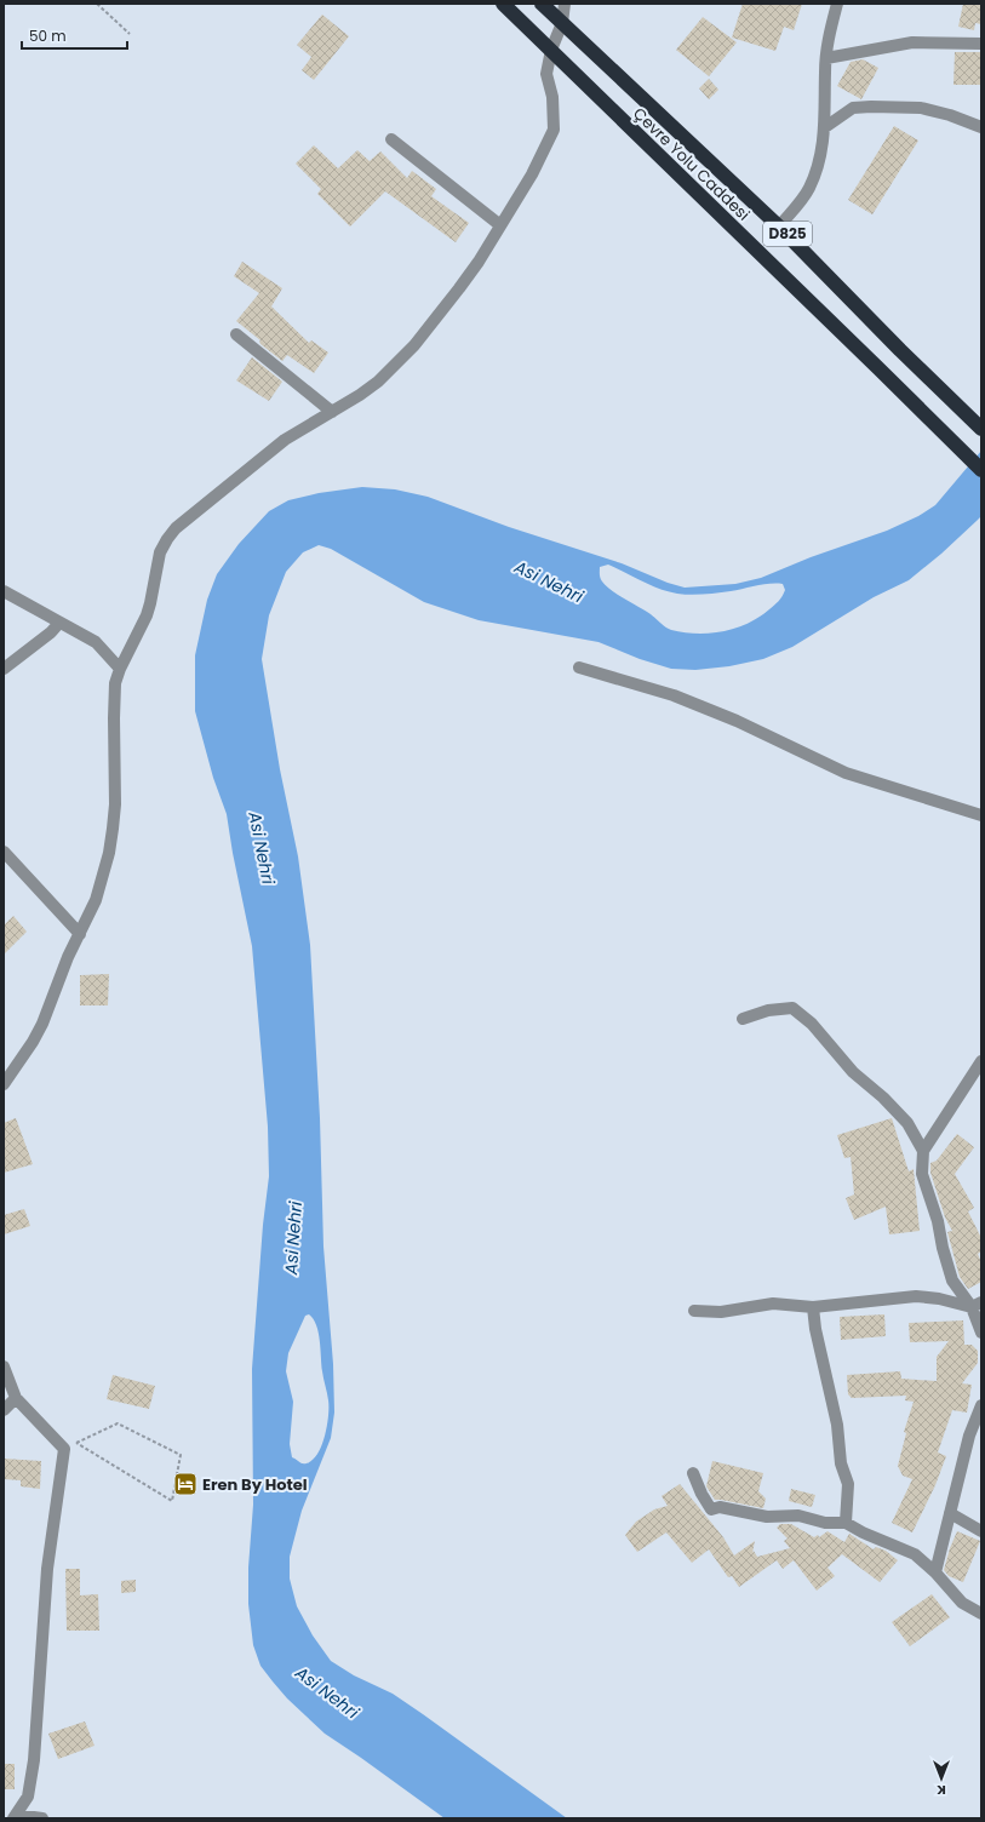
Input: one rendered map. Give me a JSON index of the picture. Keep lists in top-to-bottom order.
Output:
{
  "streets": {
    "highway": ["Çevre Yolu Caddesi", "D825"]
  },
  "water": ["Asi Nehri"],
  "places": {
    "hotel": ["Eren By Hotel"]
  },
  "scale_bar": "50 m",
  "north": "bottom"
}
